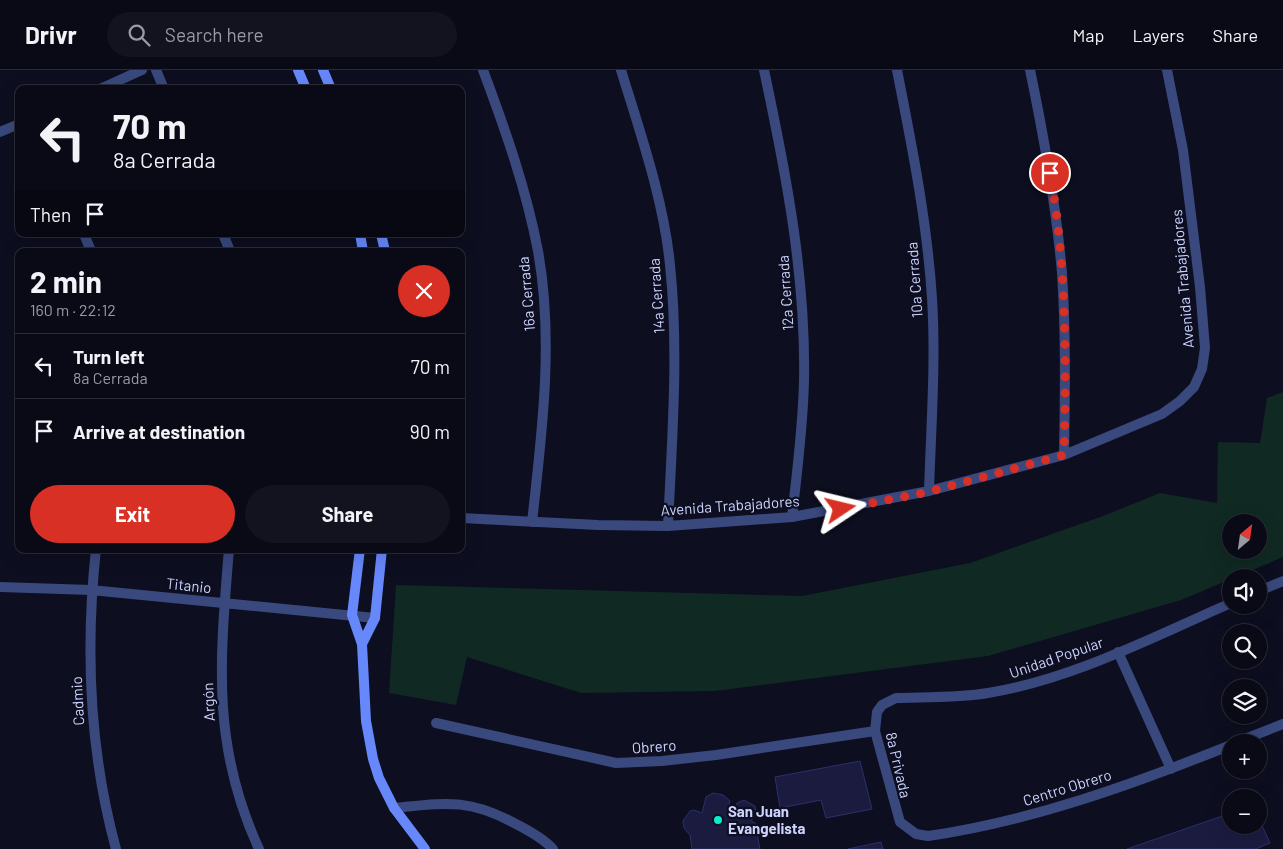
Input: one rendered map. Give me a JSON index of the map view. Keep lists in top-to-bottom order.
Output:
{
  "streets": {
    "street": [
      "Avenida Trabajadores",
      "10a Cerrada",
      "12a Cerrada",
      "16a Cerrada",
      "14a Cerrada",
      "Titanio",
      "Unidad Popular",
      "Cadmio",
      "Argón",
      "Obrero",
      "8a Privada",
      "Centro Obrero"
    ]
  },
  "crossings": [
    ["Avenida Trabajadores", "10a Cerrada"],
    ["Avenida Trabajadores", "12a Cerrada"],
    ["Avenida Trabajadores", "16a Cerrada"],
    ["Avenida Trabajadores", "14a Cerrada"],
    ["Titanio", "Cadmio"],
    ["Titanio", "Argón"],
    ["Unidad Popular", "8a Privada"],
    ["Obrero", "8a Privada"],
    ["8a Privada", "Centro Obrero"]
  ],
  "places": ["San Juan Evangelista"],
  "north": "top right",
  "page": {
    "header": "Drivr",
    "search": "Search here",
    "nav": ["Map", "Layers", "Share"],
    "turn": ["70 m", "8a Cerrada"],
    "then": "Then",
    "heading": ["2 min", "160 m · 22:12"],
    "list": [
      {
        "name": "Turn left",
        "note": "8a Cerrada",
        "value": "70 m"
      },
      {
        "name": "Arrive at destination",
        "value": "90 m"
      }
    ],
    "buttons": ["Exit", "Share"],
    "map_buttons": ["+", "−"]
  }
}
